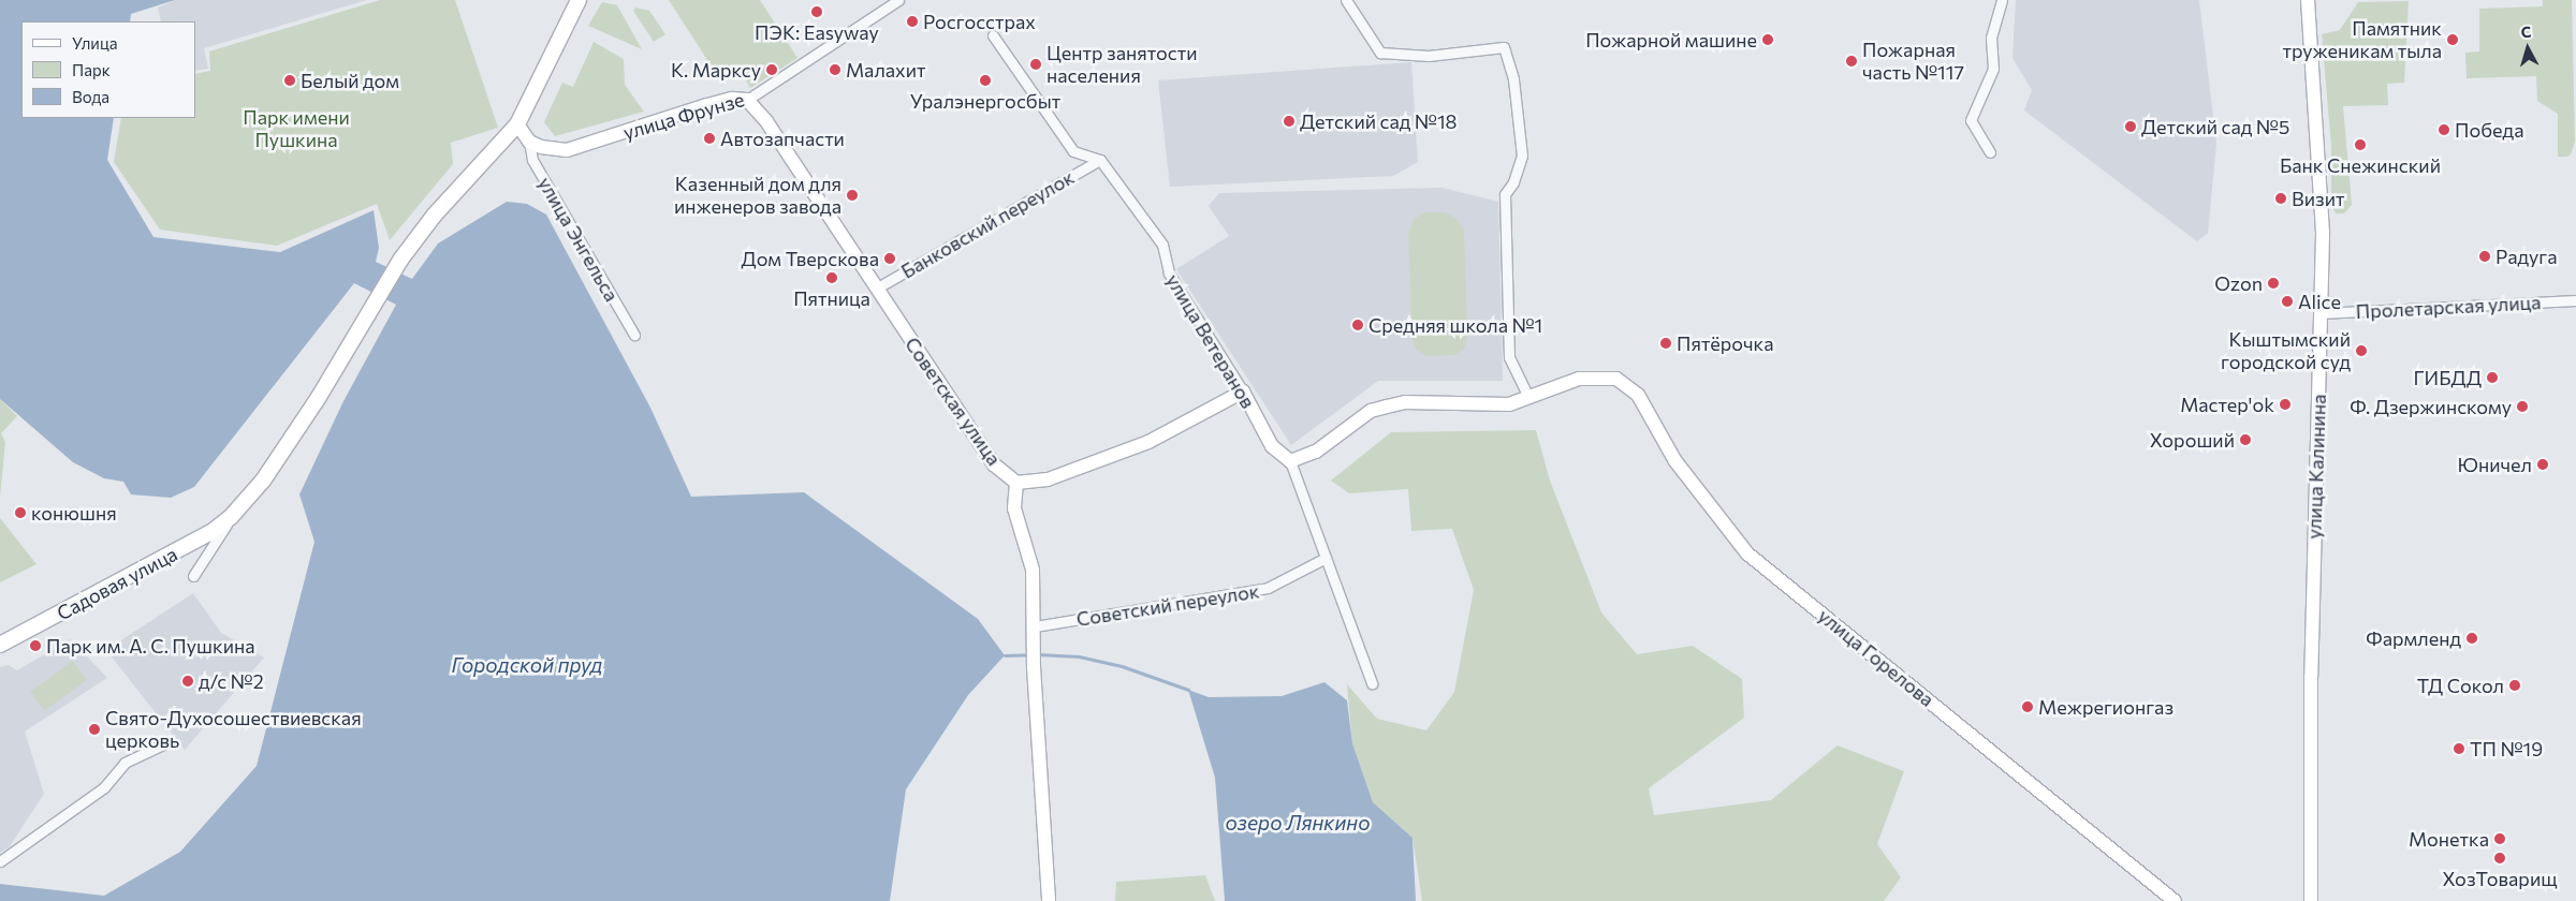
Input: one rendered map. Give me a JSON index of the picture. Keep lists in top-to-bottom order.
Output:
{
  "streets": {
    "main road": ["Садовая улица"],
    "street": [
      "улица Фрунзе",
      "Банковский переулок",
      "улица Энгельса",
      "Пролетарская улица",
      "улица Ветеранов",
      "Советская улица",
      "улица Калинина",
      "Советский переулок",
      "улица Горелова"
    ]
  },
  "crossings": [
    ["улица Фрунзе", "улица Энгельса"],
    ["улица Фрунзе", "Советская улица"],
    ["Банковский переулок", "улица Ветеранов"],
    ["Банковский переулок", "Советская улица"],
    ["Пролетарская улица", "улица Калинина"],
    ["Советская улица", "Советский переулок"]
  ],
  "water": ["Городской пруд", "озеро Лянкино"],
  "parks": ["Парк имени Пушкина"],
  "places": [
    "ПЭК: Easyway",
    "Росгосстрах",
    "Пожарной машине",
    "Памятник труженикам тыла",
    "Пожарная часть №117",
    "Центр занятости населения",
    "К. Марксу",
    "Малахит",
    "Белый дом",
    "Уралэнергосбыт",
    "Детский сад №18",
    "Детский сад №5",
    "Победа",
    "Автозапчасти",
    "Банк Снежинский",
    "Казенный дом для инженеров завода",
    "Визит",
    "Радуга",
    "Дом Тверскова",
    "Пятница",
    "Ozon",
    "Alice",
    "Средняя школа №1",
    "Пятёрочка",
    "Кыштымский городской суд",
    "ГИБДД",
    "Мастер'ok",
    "Ф. Дзержинскому",
    "Хороший",
    "Юничел",
    "конюшня",
    "Фармленд",
    "Парк им. А. С. Пушкина",
    "д/с №2",
    "ТД Сокол",
    "Межрегионгаз",
    "Свято-Духосошествиевская церковь",
    "ТП №19",
    "Монетка",
    "ХозТоварищ"
  ],
  "legend": ["Улица", "Парк", "Вода"],
  "north": "top"
}
